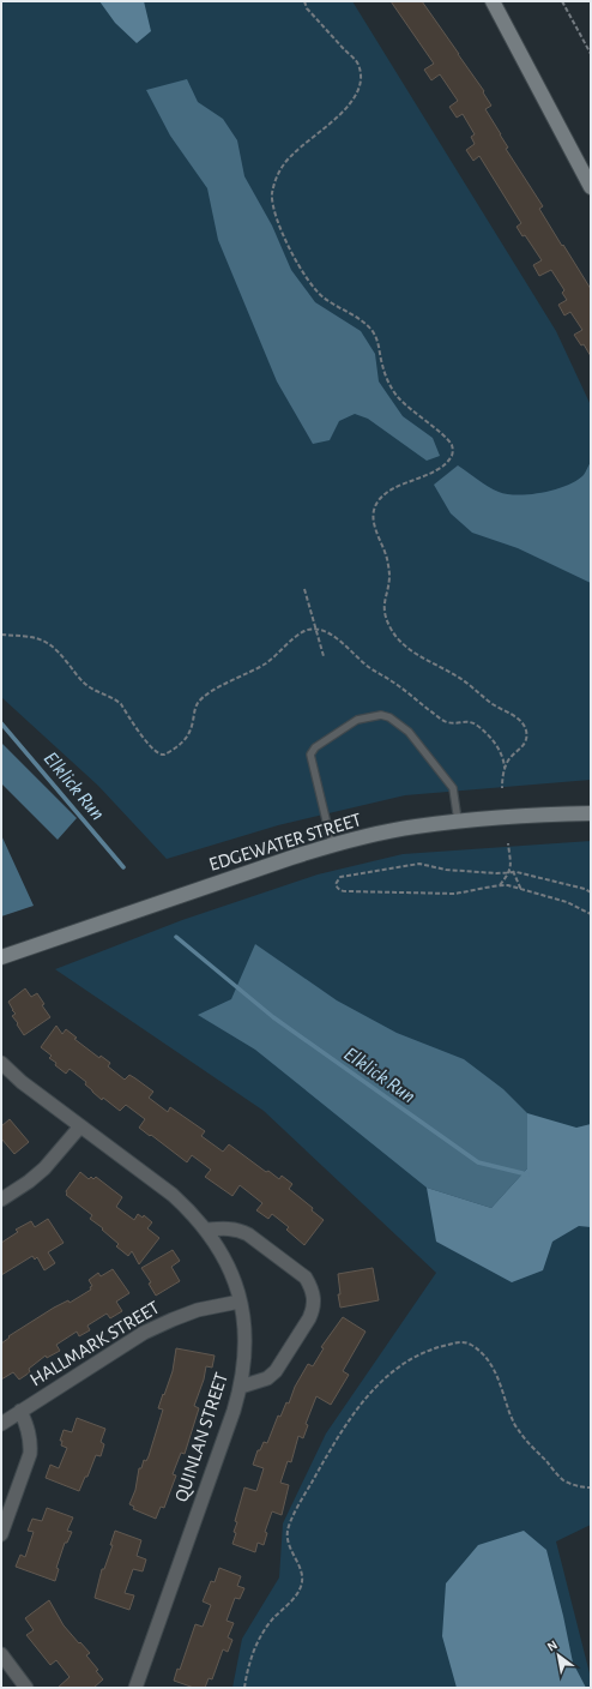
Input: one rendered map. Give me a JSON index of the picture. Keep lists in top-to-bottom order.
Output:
{
  "streets": {
    "street": ["EDGEWATER STREET", "HALLMARK STREET", "QUINLAN STREET"]
  },
  "crossings": [
    ["HALLMARK STREET", "QUINLAN STREET"]
  ],
  "water": ["Elklick Run"],
  "north": "top left"
}
